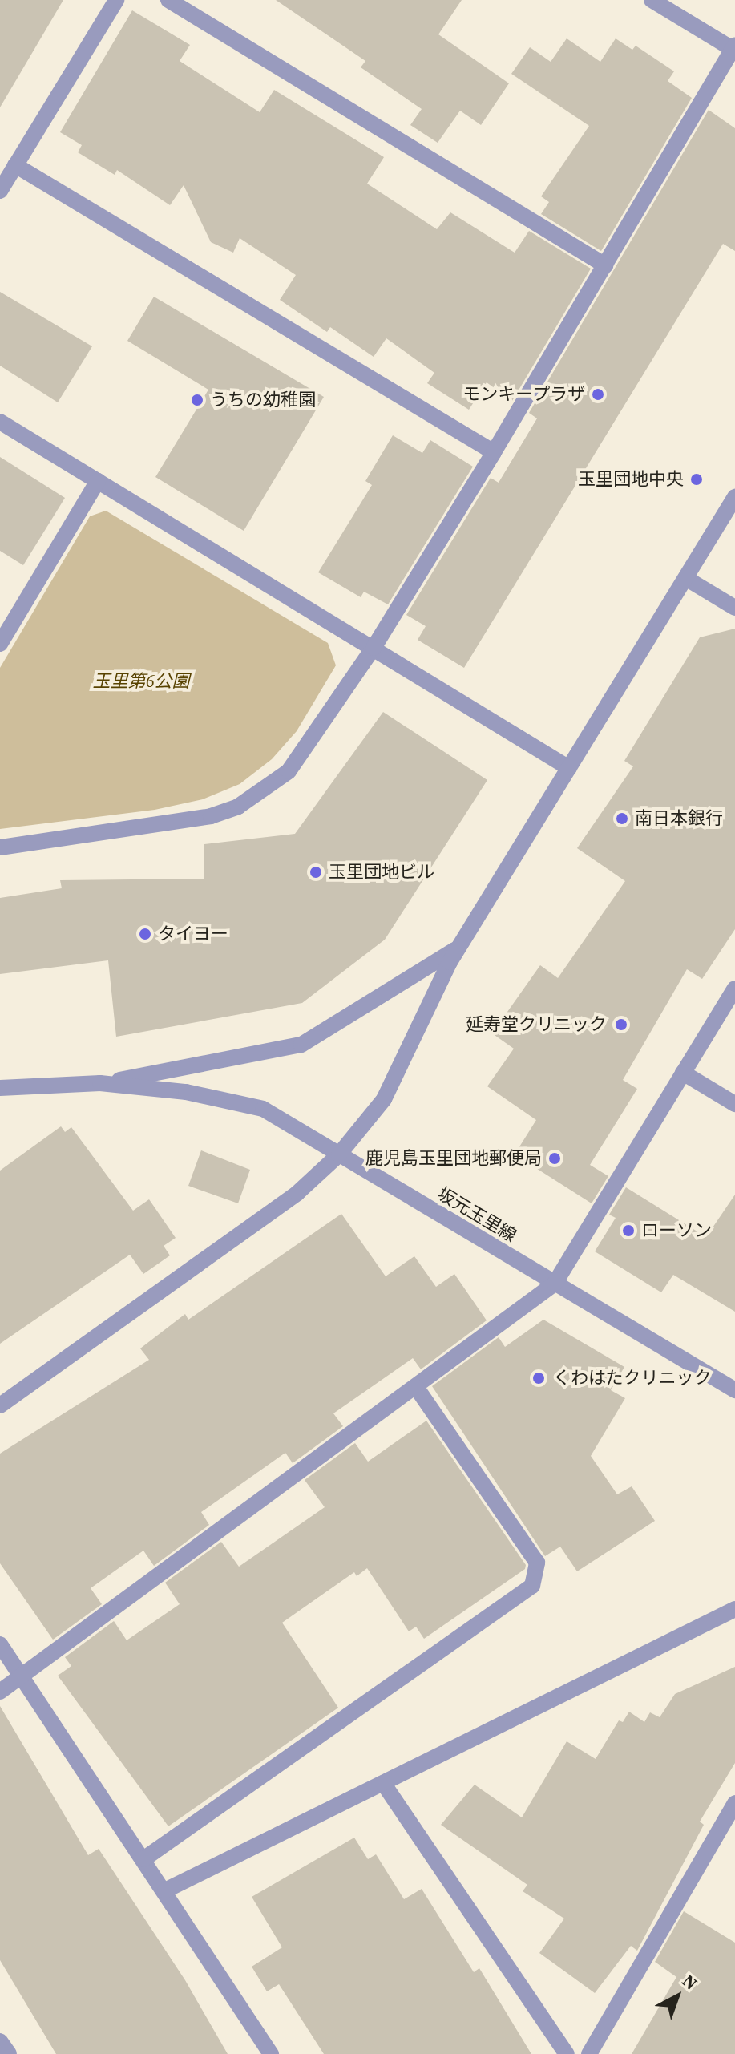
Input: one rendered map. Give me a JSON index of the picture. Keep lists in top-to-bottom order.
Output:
{
  "streets": {
    "street": ["坂元玉里線"]
  },
  "parks": ["玉里第6公園"],
  "places": [
    "モンキープラザ",
    "うちの幼稚園",
    "玉里団地中央",
    "南日本銀行",
    "玉里団地ビル",
    "タイヨー",
    "延寿堂クリニック",
    "鹿児島玉里団地郵便局",
    "ローソン",
    "くわはたクリニック"
  ],
  "north": "top right"
}
